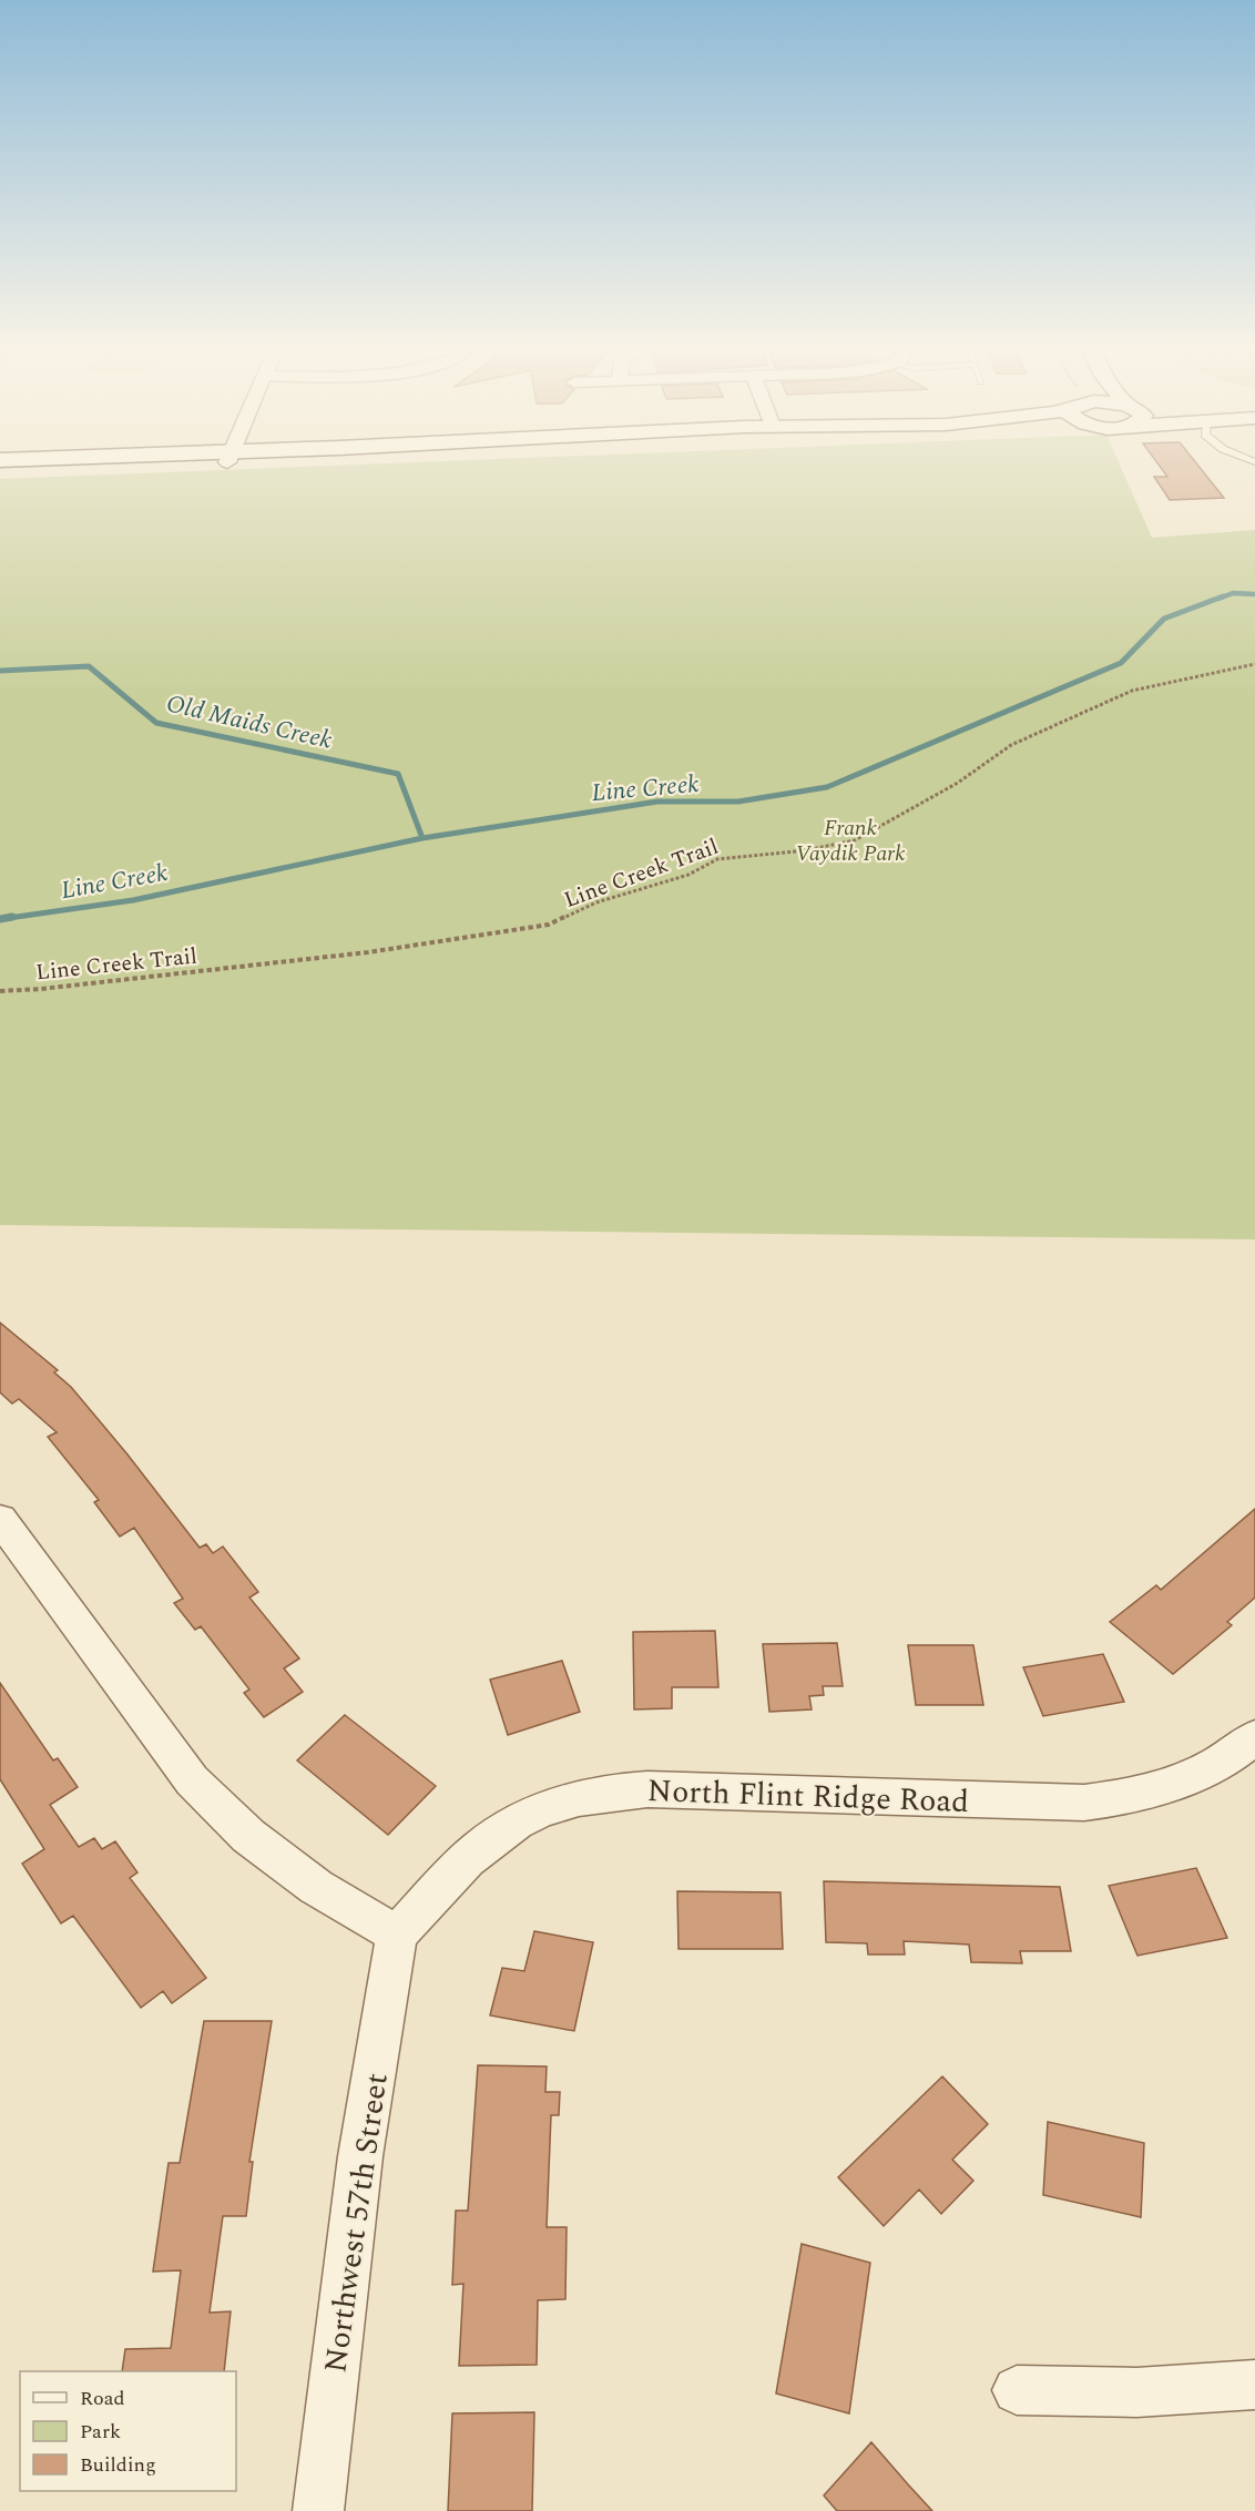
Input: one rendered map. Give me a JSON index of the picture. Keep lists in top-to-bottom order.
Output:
{
  "streets": {
    "street": ["North Flint Ridge Road", "Northwest 57th Street"],
    "path": ["Line Creek Trail"]
  },
  "crossings": [
    ["North Flint Ridge Road", "Northwest 57th Street"]
  ],
  "water": ["Old Maids Creek", "Line Creek"],
  "parks": ["Frank Vaydik Park"],
  "legend": ["Road", "Park", "Building"]
}
